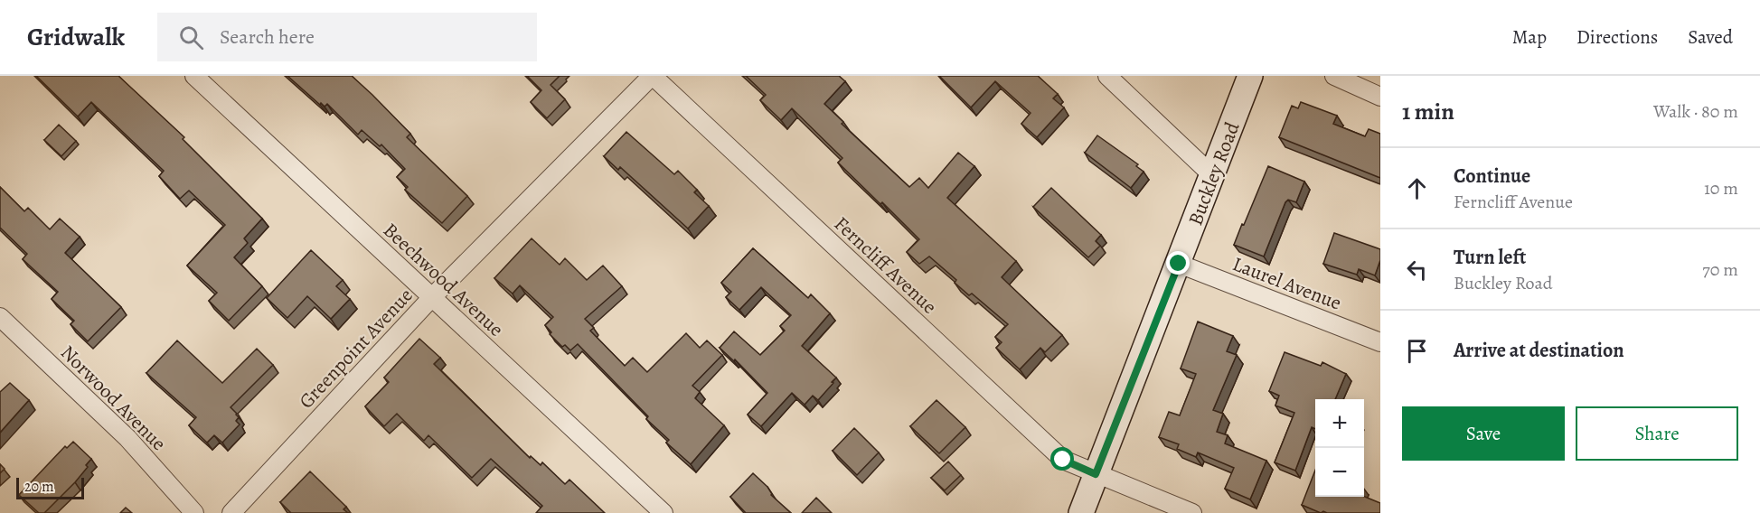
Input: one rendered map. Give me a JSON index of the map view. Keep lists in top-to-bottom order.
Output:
{
  "streets": {
    "street": [
      "Buckley Road",
      "Ferncliff Avenue",
      "Beechwood Avenue",
      "Laurel Avenue",
      "Greenpoint Avenue",
      "Norwood Avenue"
    ]
  },
  "crossings": [
    ["Buckley Road", "Ferncliff Avenue"],
    ["Buckley Road", "Laurel Avenue"],
    ["Ferncliff Avenue", "Greenpoint Avenue"],
    ["Beechwood Avenue", "Greenpoint Avenue"]
  ],
  "scale_bar": "20 m",
  "page": {
    "header": "Gridwalk",
    "search": "Search here",
    "nav": ["Map", "Directions", "Saved"],
    "heading": ["1 min", "Walk · 80 m"],
    "list": [
      ["Continue", "Ferncliff Avenue", "10 m"],
      ["Turn left", "Buckley Road", "70 m"],
      "Arrive at destination"
    ],
    "buttons": ["Save", "Share"],
    "map_buttons": ["+", "−"],
    "scale": "20 m"
  }
}
